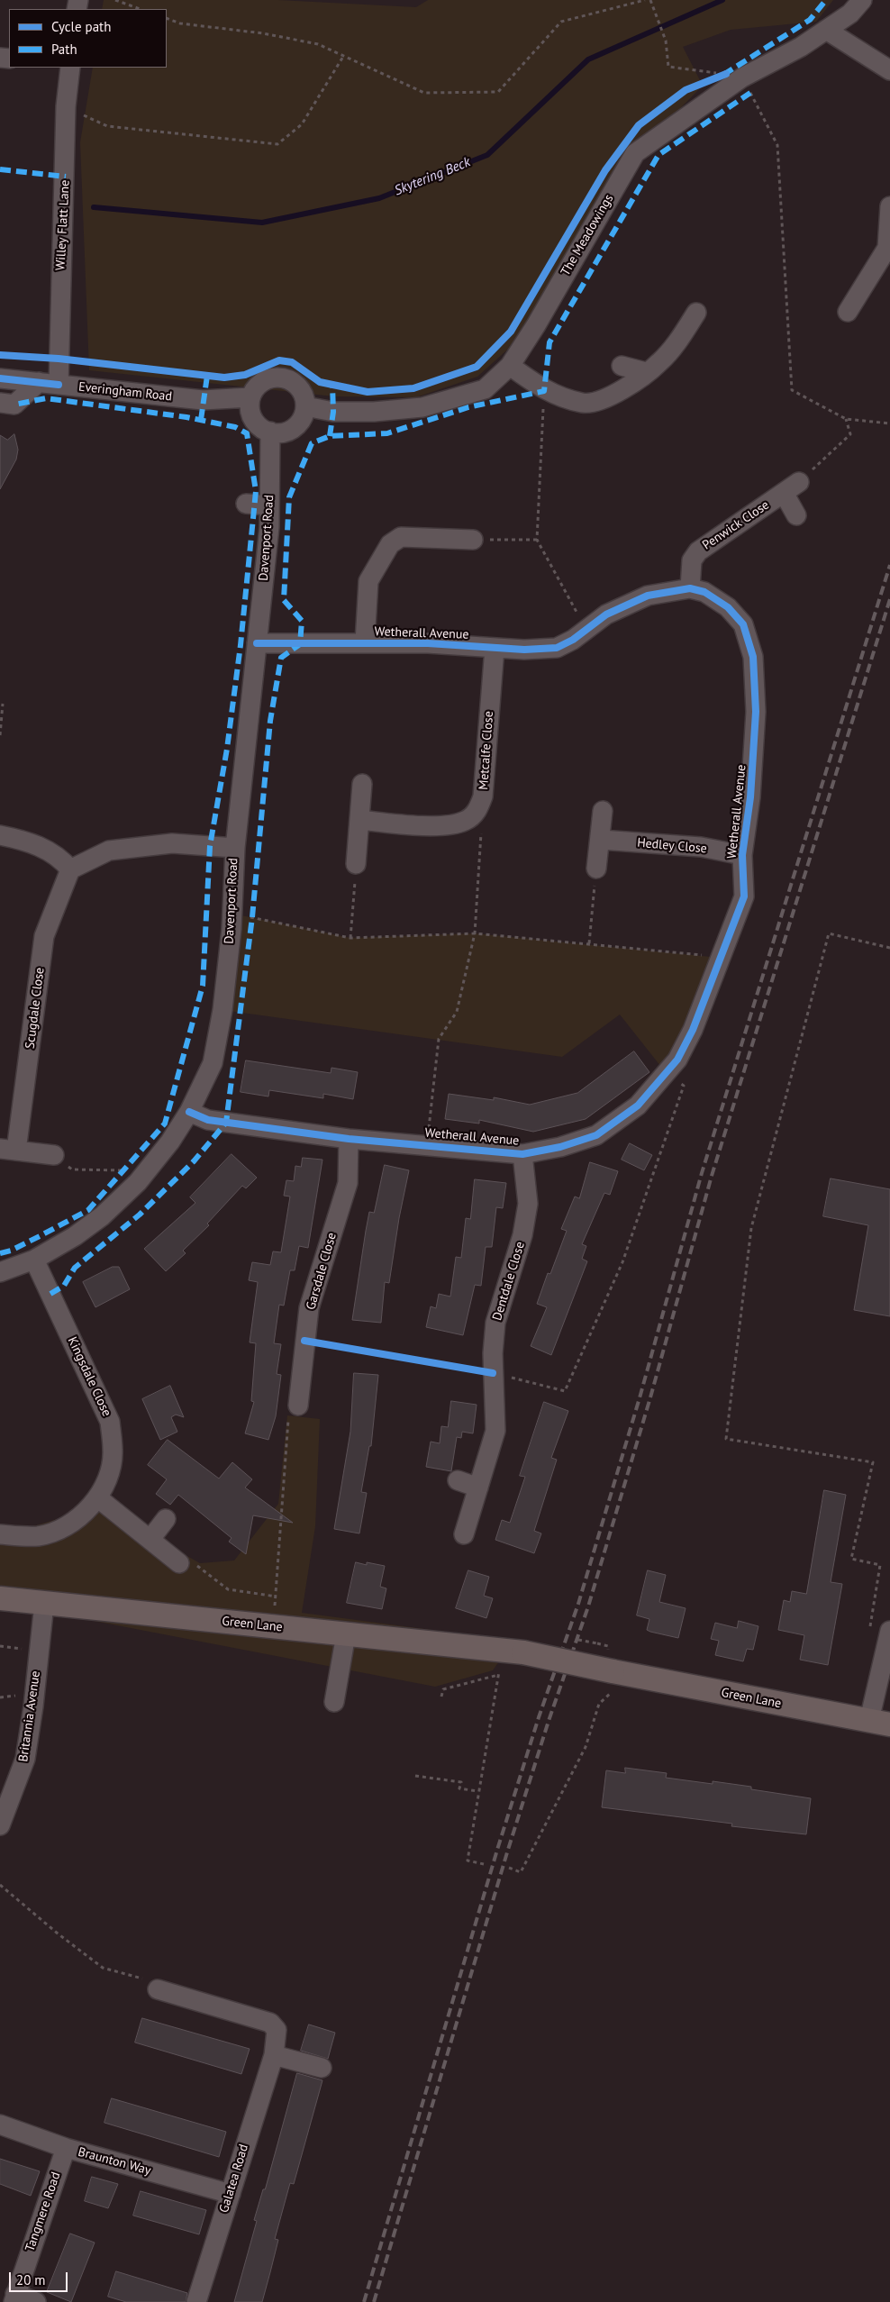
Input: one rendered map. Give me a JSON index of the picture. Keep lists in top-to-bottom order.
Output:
{
  "streets": {
    "main road": ["Green Lane"],
    "street": [
      "Willey Flatt Lane",
      "The Meadowings",
      "Everingham Road",
      "Penwick Close",
      "Davenport Road",
      "Wetherall Avenue",
      "Metcalfe Close",
      "Hedley Close",
      "Scugdale Close",
      "Garsdale Close",
      "Dentdale Close",
      "Kingsdale Close",
      "Britannia Avenue",
      "Braunton Way",
      "Galatea Road",
      "Tangmere Road"
    ]
  },
  "crossings": [
    ["Willey Flatt Lane", "Everingham Road"],
    ["The Meadowings", "Everingham Road"],
    ["The Meadowings", "Davenport Road"],
    ["Everingham Road", "Davenport Road"],
    ["Penwick Close", "Wetherall Avenue"],
    ["Davenport Road", "Wetherall Avenue"],
    ["Davenport Road", "Kingsdale Close"],
    ["Wetherall Avenue", "Metcalfe Close"],
    ["Wetherall Avenue", "Hedley Close"],
    ["Wetherall Avenue", "Garsdale Close"],
    ["Wetherall Avenue", "Dentdale Close"],
    ["Green Lane", "Britannia Avenue"],
    ["Braunton Way", "Galatea Road"],
    ["Braunton Way", "Tangmere Road"]
  ],
  "water": ["Skytering Beck"],
  "legend": ["Cycle path", "Path"],
  "scale_bar": "20 m"
}
